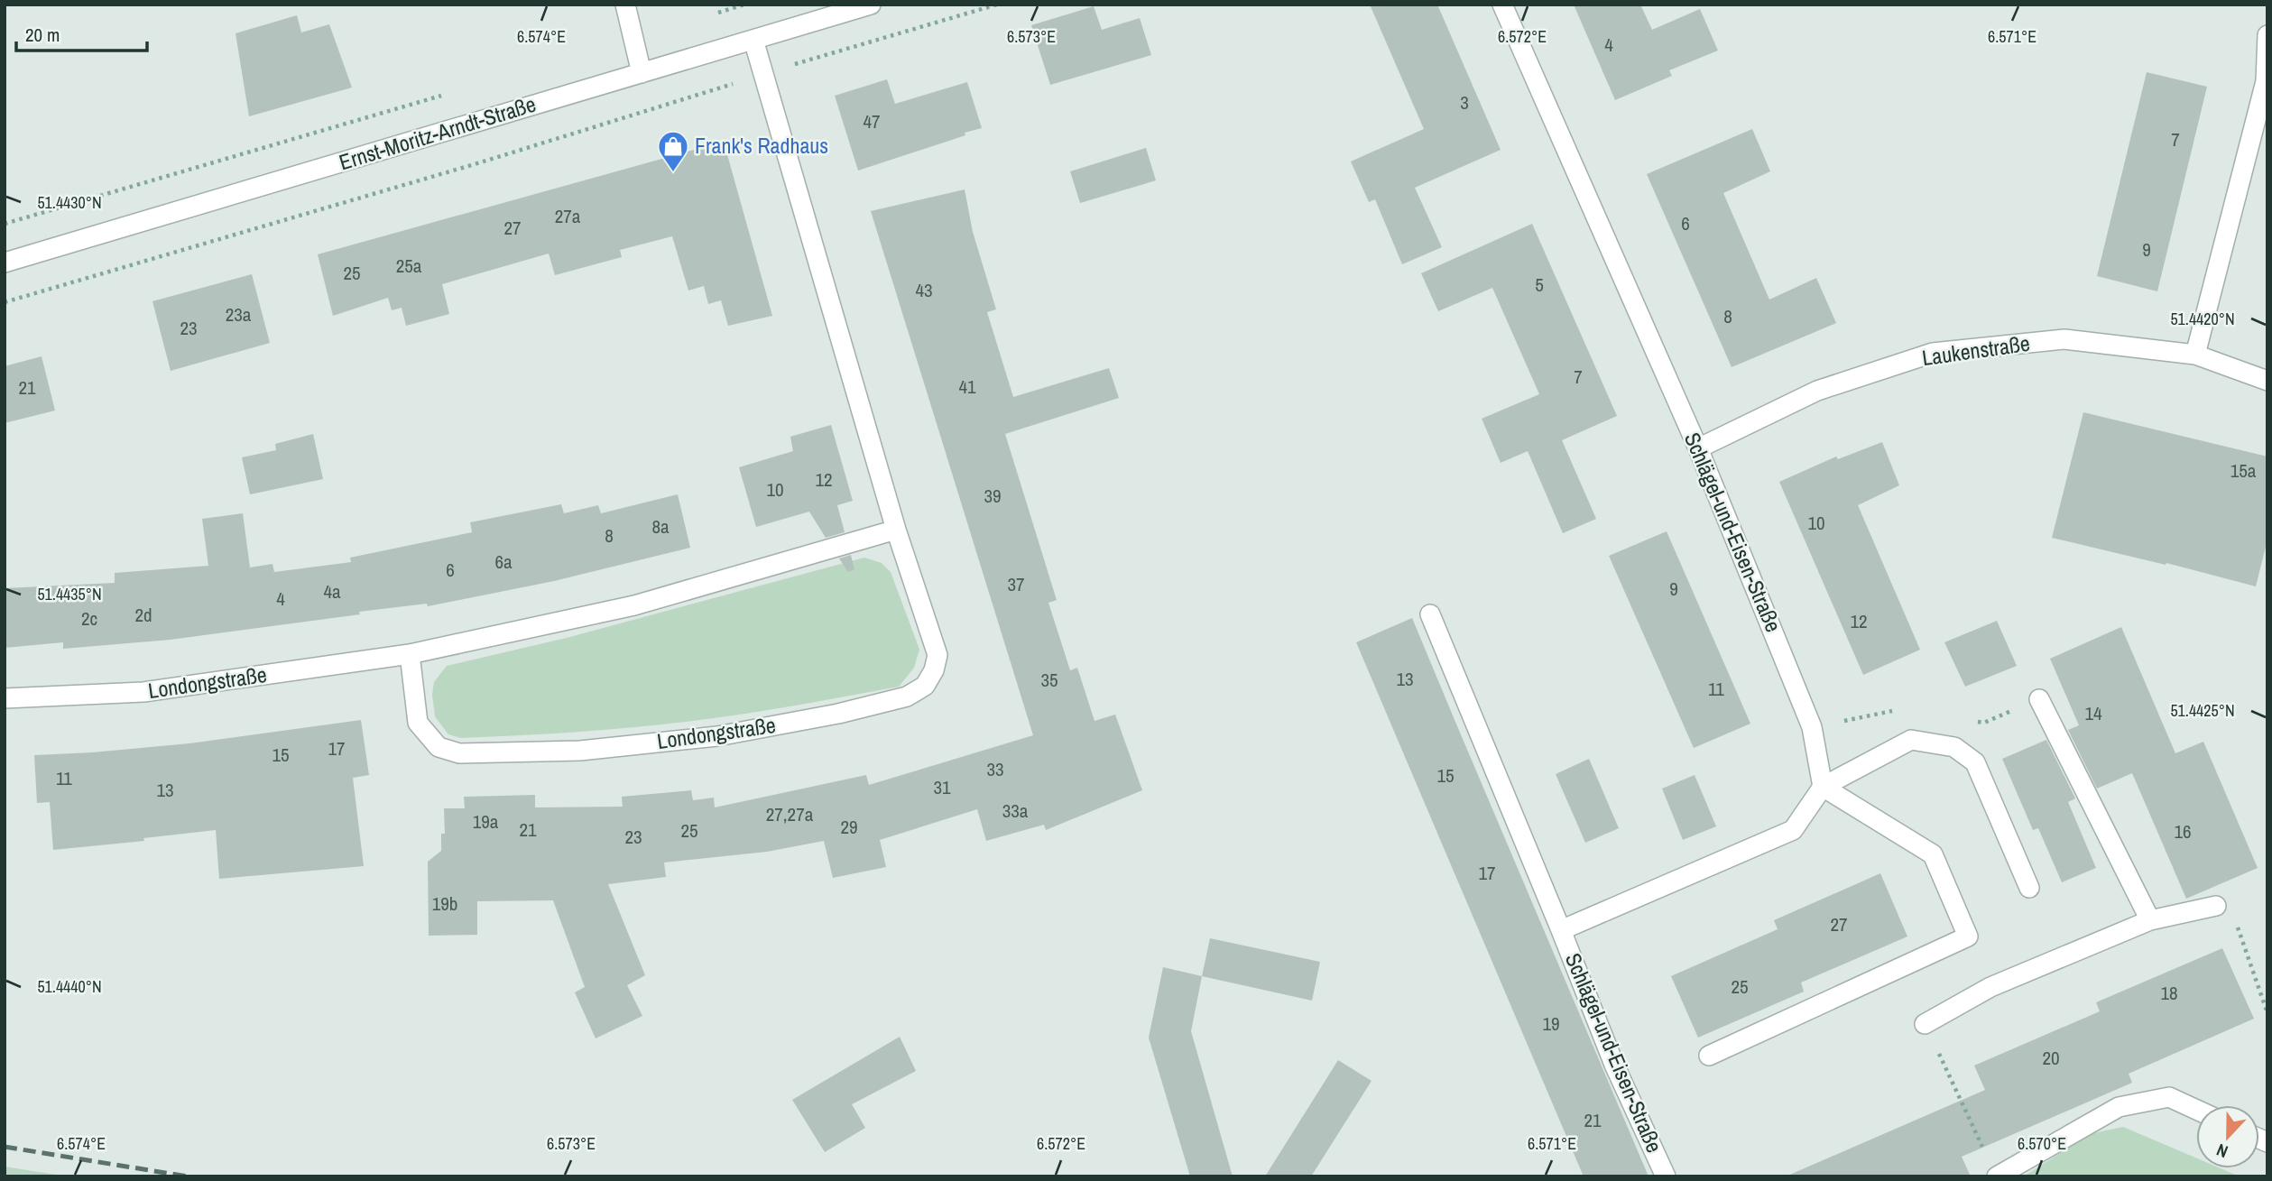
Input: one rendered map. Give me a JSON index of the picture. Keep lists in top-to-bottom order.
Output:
{
  "streets": {
    "street": [
      "Ernst-Moritz-Arndt-Straße",
      "Laukenstraße",
      "Schlägel-und-Eisen-Straße",
      "Londongstraße"
    ]
  },
  "crossings": [
    ["Ernst-Moritz-Arndt-Straße", "Londongstraße"],
    ["Laukenstraße", "Schlägel-und-Eisen-Straße"]
  ],
  "places": {
    "shop": ["Frank's Radhaus"]
  },
  "house_numbers": [
    "4",
    "3",
    "47",
    "7",
    "27a",
    "6",
    "27",
    "9",
    "25a",
    "25",
    "5",
    "43",
    "23a",
    "8",
    "23",
    "7",
    "41",
    "21",
    "15a",
    "12",
    "10",
    "39",
    "10",
    "8a",
    "8",
    "6a",
    "6",
    "37",
    "9",
    "4a",
    "4",
    "2d",
    "2c",
    "12",
    "13",
    "35",
    "11",
    "14",
    "17",
    "15",
    "33",
    "15",
    "11",
    "31",
    "13",
    "33a",
    "27,27a",
    "19a",
    "29",
    "21",
    "25",
    "16",
    "23",
    "17",
    "19b",
    "27",
    "25",
    "18",
    "19",
    "20",
    "21"
  ],
  "scale_bar": "20 m",
  "north": "bottom",
  "coordinates": [
    "6.574°E",
    "6.572°E",
    "6.573°E",
    "6.571°E",
    "51.4430°N",
    "51.4420°N",
    "51.4435°N",
    "51.4425°N",
    "51.4440°N",
    "6.570°E"
  ]
}
